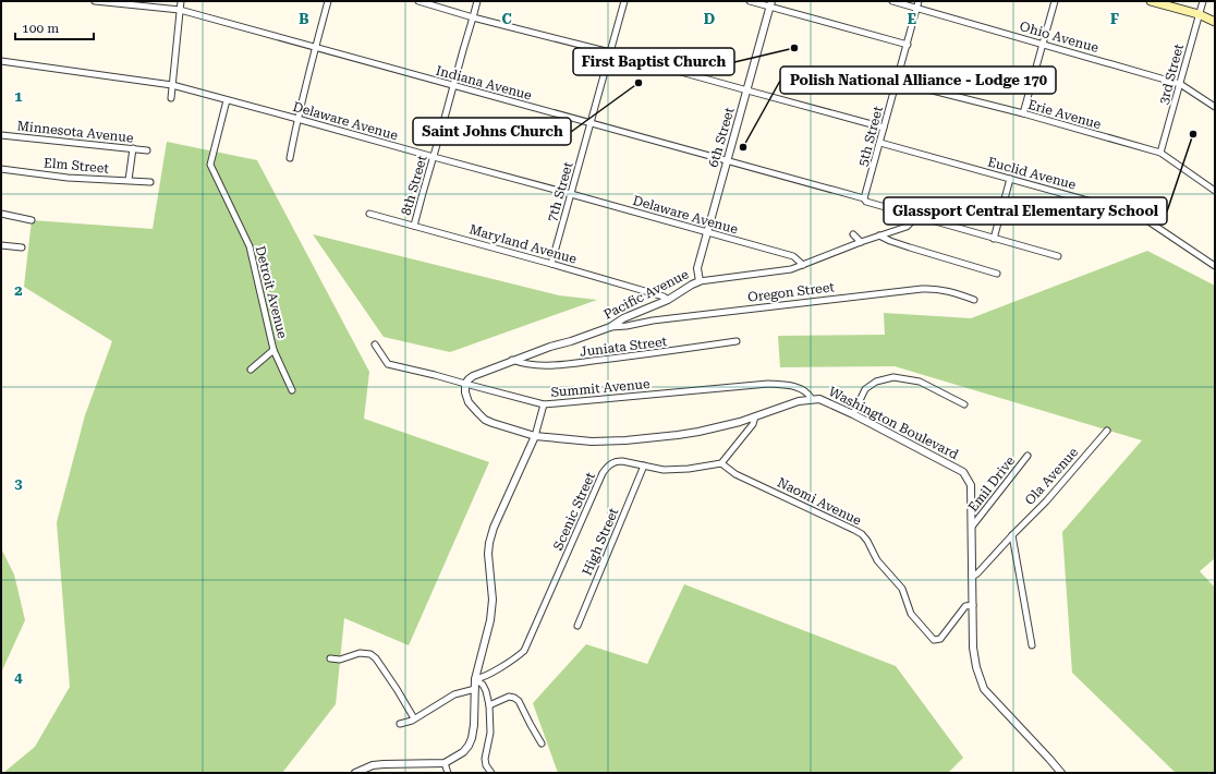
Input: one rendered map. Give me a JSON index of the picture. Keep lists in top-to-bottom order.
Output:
{
  "streets": {
    "street": [
      "Ohio Avenue",
      "3rd Street",
      "Indiana Avenue",
      "Erie Avenue",
      "Delaware Avenue",
      "Minnesota Avenue",
      "5th Street",
      "6th Street",
      "Elm Street",
      "Euclid Avenue",
      "8th Street",
      "7th Street",
      "Maryland Avenue",
      "Detroit Avenue",
      "Oregon Street",
      "Pacific Avenue",
      "Juniata Street",
      "Summit Avenue",
      "Washington Boulevard",
      "Ola Avenue",
      "Emil Drive",
      "Naomi Avenue",
      "Scenic Street",
      "High Street"
    ]
  },
  "crossings": [
    ["Ohio Avenue", "3rd Street"],
    ["Ohio Avenue", "5th Street"],
    ["3rd Street", "Erie Avenue"],
    ["Indiana Avenue", "5th Street"],
    ["Indiana Avenue", "6th Street"],
    ["Indiana Avenue", "8th Street"],
    ["Indiana Avenue", "7th Street"],
    ["Indiana Avenue", "Pacific Avenue"],
    ["Erie Avenue", "5th Street"],
    ["Delaware Avenue", "6th Street"],
    ["Delaware Avenue", "8th Street"],
    ["Delaware Avenue", "7th Street"],
    ["Delaware Avenue", "Detroit Avenue"],
    ["Delaware Avenue", "Pacific Avenue"],
    ["5th Street", "Euclid Avenue"],
    ["6th Street", "Pacific Avenue"],
    ["8th Street", "Maryland Avenue"],
    ["7th Street", "Maryland Avenue"],
    ["Maryland Avenue", "Pacific Avenue"],
    ["Oregon Street", "Pacific Avenue"],
    ["Pacific Avenue", "Juniata Street"],
    ["Pacific Avenue", "Summit Avenue"],
    ["Summit Avenue", "Washington Boulevard"],
    ["Washington Boulevard", "Ola Avenue"],
    ["Washington Boulevard", "Emil Drive"],
    ["Washington Boulevard", "Naomi Avenue"],
    ["Naomi Avenue", "Scenic Street"],
    ["Scenic Street", "High Street"]
  ],
  "places": [
    "First Baptist Church",
    "Saint Johns Church",
    "Glassport Central Elementary School",
    "Polish National Alliance - Lodge 170"
  ],
  "scale_bar": "100 m",
  "grid": {
    "columns": [
      "B",
      "C",
      "D",
      "E",
      "F"
    ],
    "rows": [
      "1",
      "2",
      "3",
      "4"
    ]
  }
}
